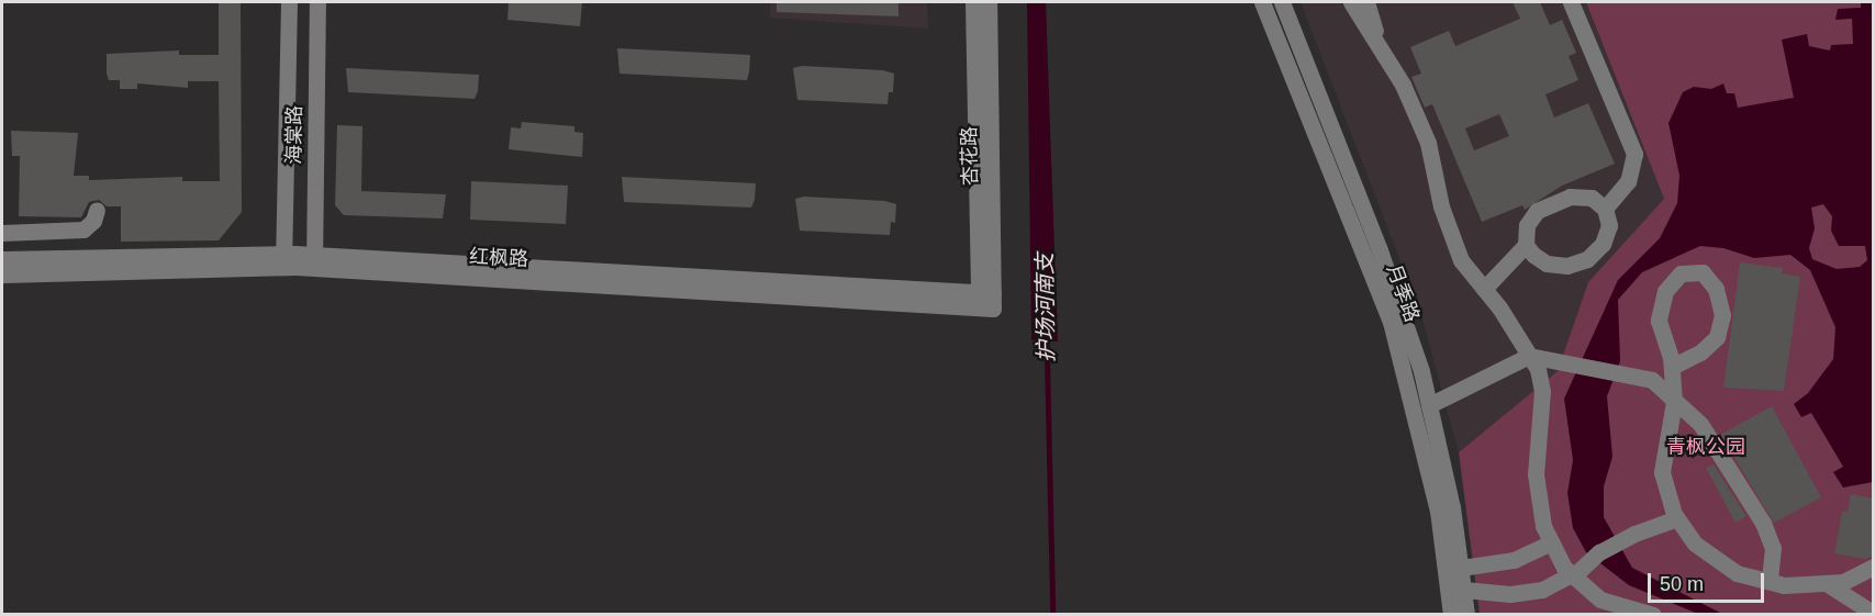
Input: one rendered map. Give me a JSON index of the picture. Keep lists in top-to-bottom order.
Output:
{
  "streets": {
    "street": [
      "海棠路",
      "杏花路",
      "红枫路",
      "月季路"
    ]
  },
  "crossings": [
    ["海棠路", "红枫路"],
    ["杏花路", "红枫路"]
  ],
  "water": ["护场河南支"],
  "parks": ["青枫公园"],
  "scale_bar": "50 m"
}
